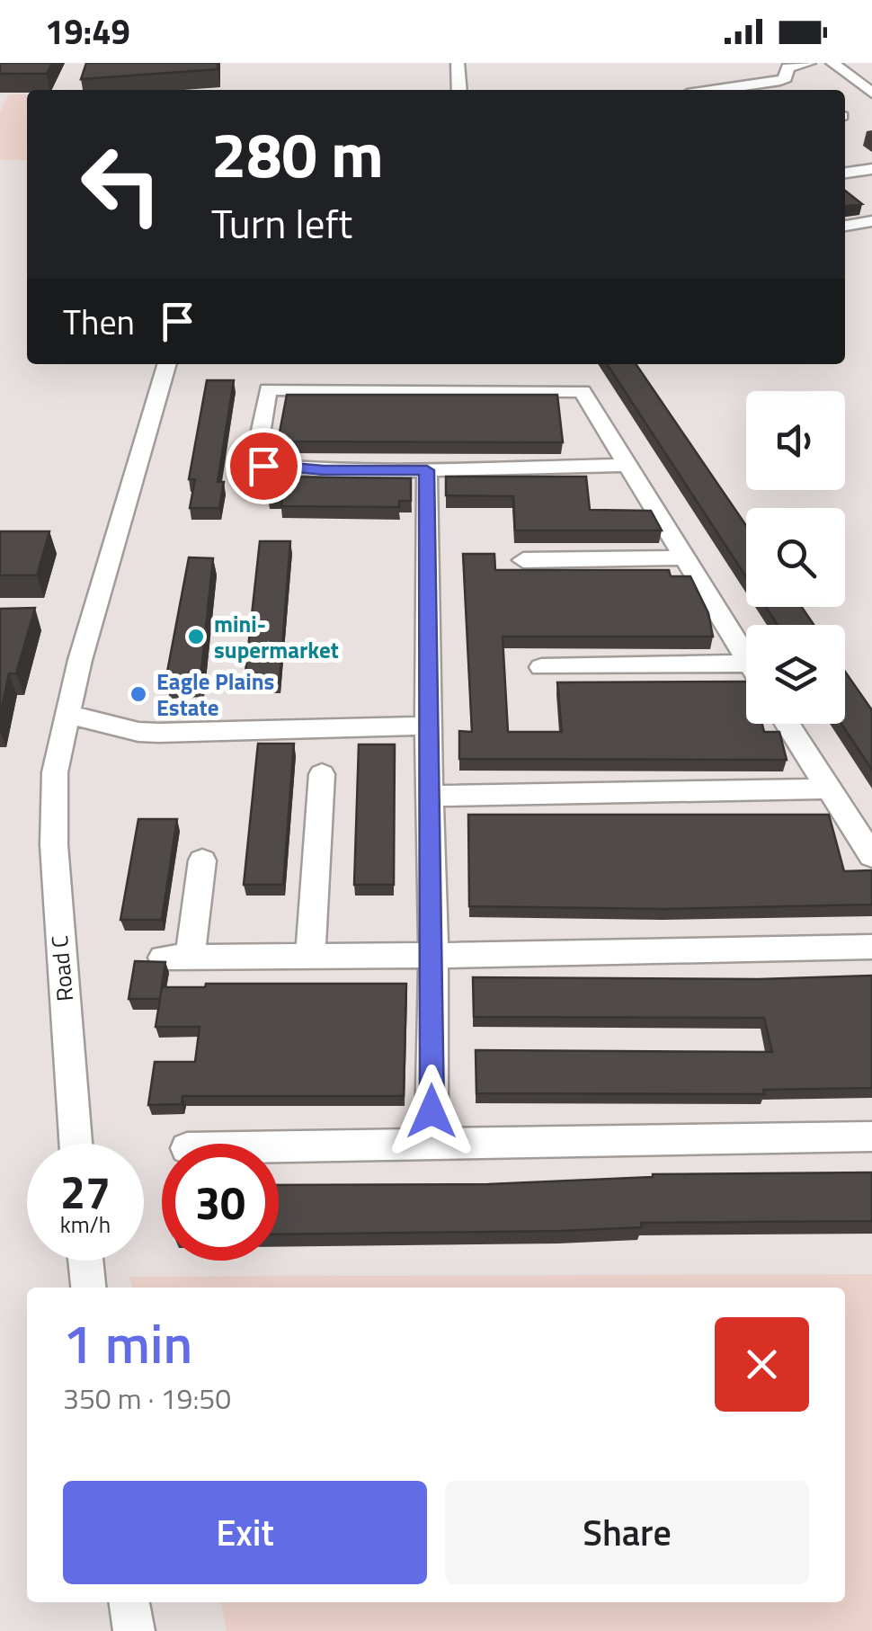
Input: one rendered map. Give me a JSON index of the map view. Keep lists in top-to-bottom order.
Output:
{
  "streets": {
    "street": ["Road C"]
  },
  "places": ["mini- supermarket", "Eagle Plains Estate"],
  "page": {
    "status": "19:49",
    "turn": ["280 m", "Turn left"],
    "then": "Then",
    "speed": "27 km/h",
    "limit": "30",
    "heading": ["1 min", "350 m · 19:50"],
    "buttons": ["Exit", "Share"]
  }
}
